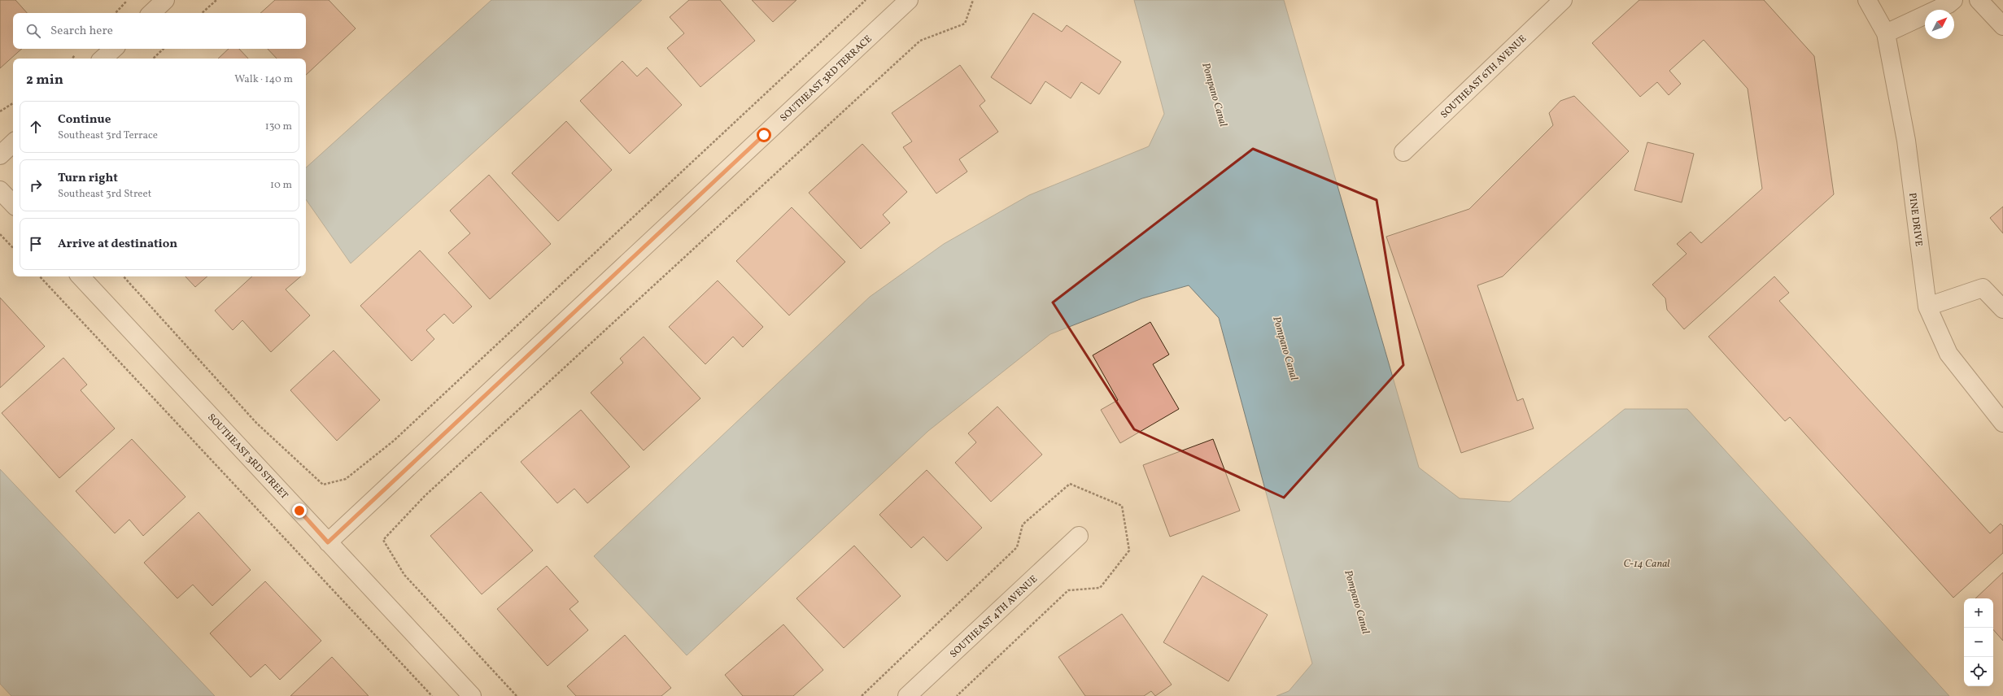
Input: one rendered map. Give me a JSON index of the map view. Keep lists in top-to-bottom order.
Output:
{
  "streets": {
    "street": [
      "SOUTHEAST 6TH AVENUE",
      "SOUTHEAST 3RD TERRACE",
      "PINE DRIVE",
      "SOUTHEAST 3RD STREET",
      "SOUTHEAST 4TH AVENUE"
    ]
  },
  "crossings": [
    ["SOUTHEAST 3RD TERRACE", "SOUTHEAST 3RD STREET"]
  ],
  "water": ["Pompano Canal", "C-14 Canal"],
  "north": "top right",
  "page": {
    "search": "Search here",
    "heading": ["2 min", "Walk · 140 m"],
    "list": [
      ["Continue", "Southeast 3rd Terrace", "130 m"],
      ["Turn right", "Southeast 3rd Street", "10 m"],
      "Arrive at destination"
    ],
    "map_buttons": ["+", "−"]
  }
}
